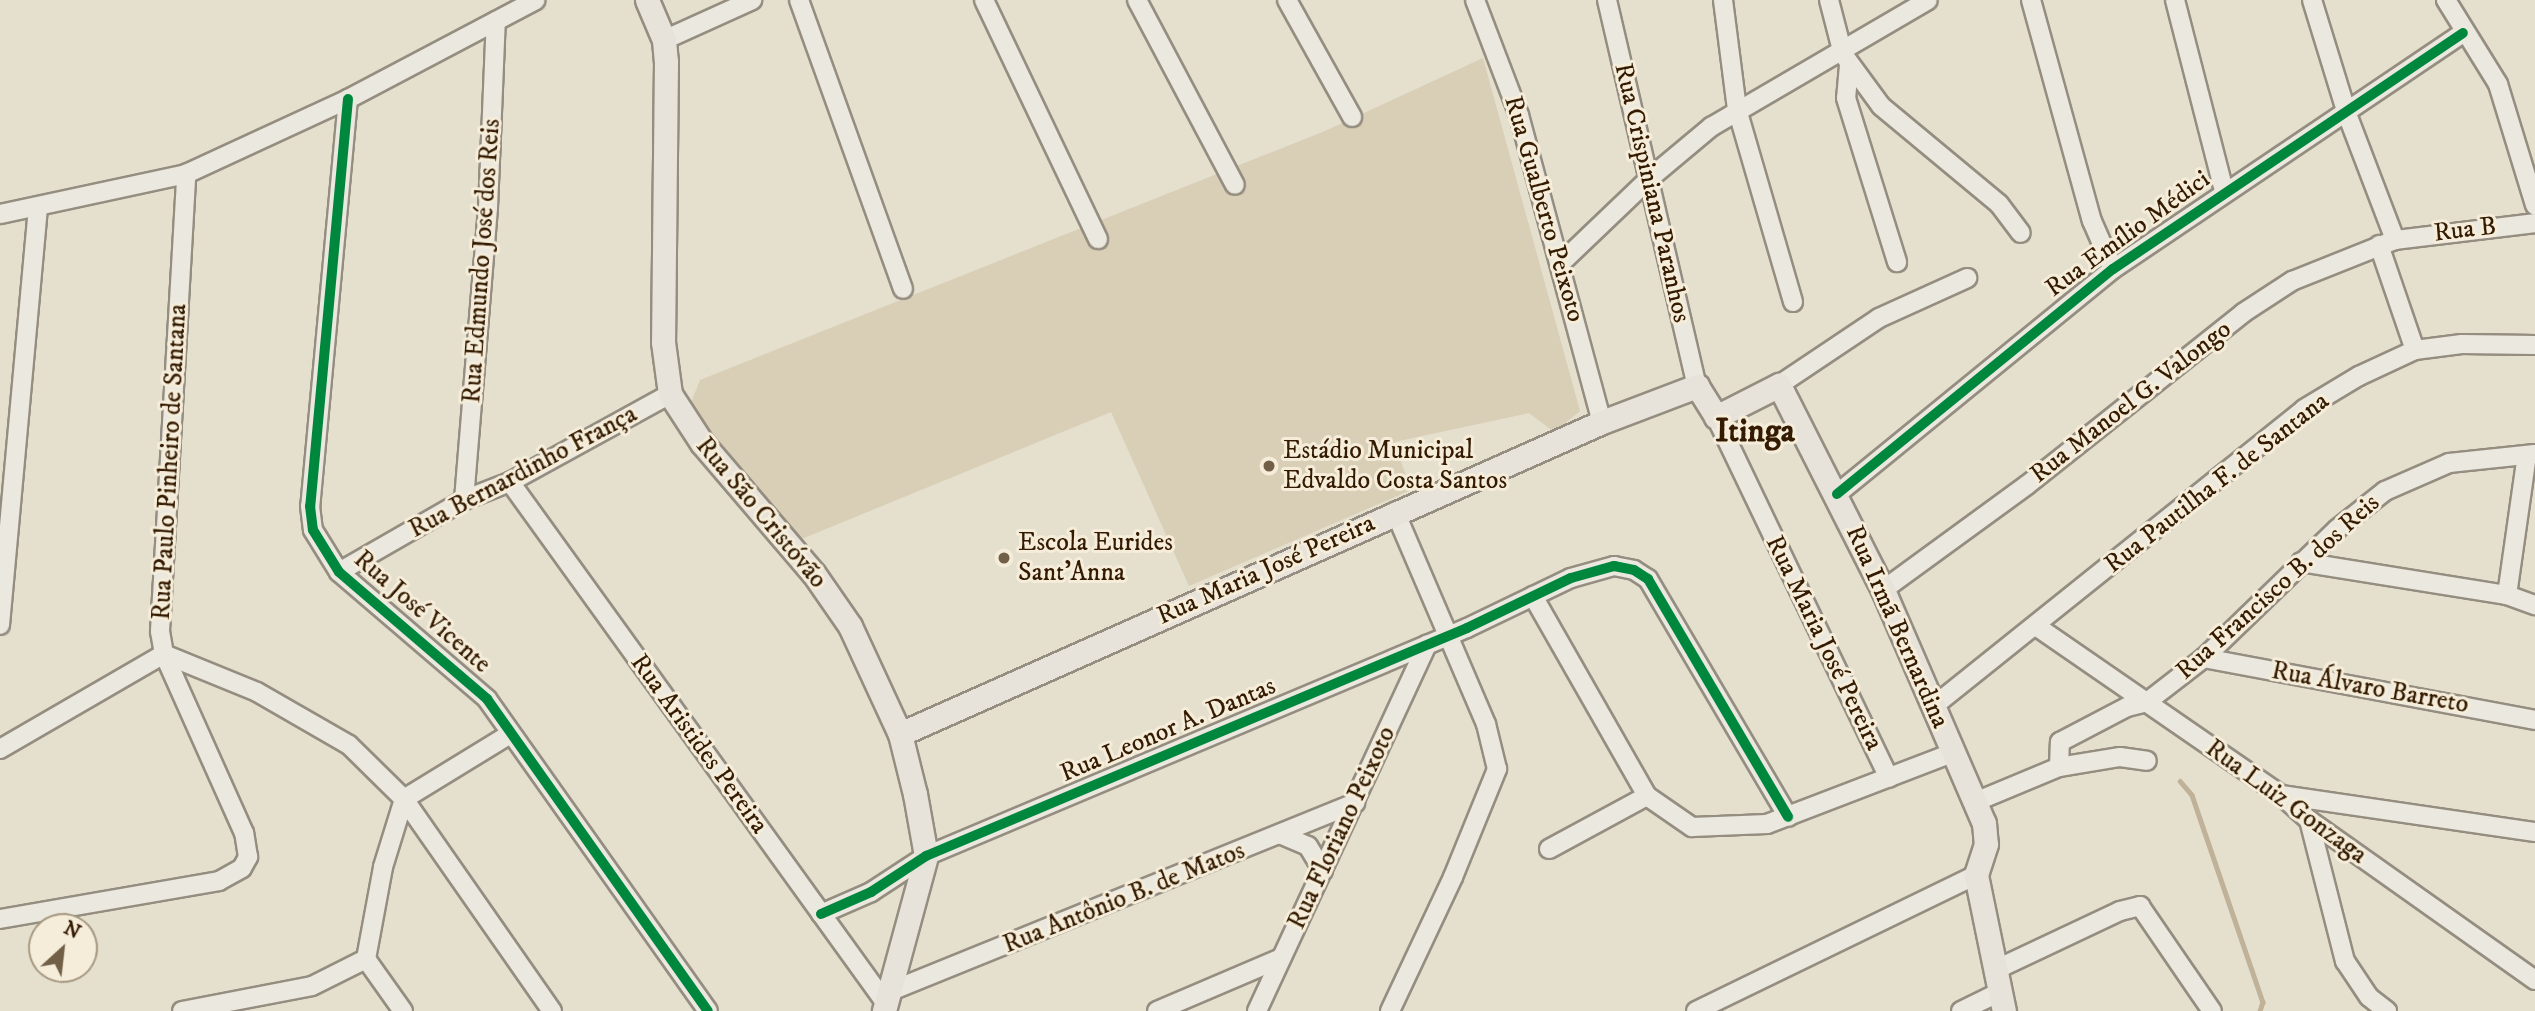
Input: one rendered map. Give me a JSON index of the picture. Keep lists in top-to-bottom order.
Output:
{
  "streets": {
    "main road": ["Rua São Cristóvão", "Rua Maria José Pereira", "Rua Irmã Bernardina"],
    "street": [
      "Rua Crispiniana Paranhos",
      "Rua Gualberto Peixoto",
      "Rua B",
      "Rua Emílio Médici",
      "Rua Edmundo José dos Reis",
      "Rua Manoel G. Valongo",
      "Rua Paulo Pinheiro de Santana",
      "Rua Bernardinho França",
      "Rua Pautilha F. de Santana",
      "Rua Francisco B. dos Reis",
      "Rua José Vicente",
      "Rua Álvaro Barreto",
      "Rua Leonor A. Dantas",
      "Rua Aristides Pereira",
      "Rua Luiz Gonzaga",
      "Rua Floriano Peixoto",
      "Rua Antônio B. de Matos"
    ]
  },
  "crossings": [
    ["Rua Crispiniana Paranhos", "Rua Maria José Pereira"],
    ["Rua Gualberto Peixoto", "Rua Maria José Pereira"],
    ["Rua B", "Rua Manoel G. Valongo"],
    ["Rua Emílio Médici", "Rua Irmã Bernardina"],
    ["Rua Edmundo José dos Reis", "Rua Bernardinho França"],
    ["Rua Manoel G. Valongo", "Rua Irmã Bernardina"],
    ["Rua Bernardinho França", "Rua São Cristóvão"],
    ["Rua Bernardinho França", "Rua José Vicente"],
    ["Rua Bernardinho França", "Rua Aristides Pereira"],
    ["Rua Pautilha F. de Santana", "Rua Irmã Bernardina"],
    ["Rua Pautilha F. de Santana", "Rua Luiz Gonzaga"],
    ["Rua São Cristóvão", "Rua Maria José Pereira"],
    ["Rua São Cristóvão", "Rua Leonor A. Dantas"],
    ["Rua São Cristóvão", "Rua Aristides Pereira"],
    ["Rua São Cristóvão", "Rua Antônio B. de Matos"],
    ["Rua Francisco B. dos Reis", "Rua Álvaro Barreto"],
    ["Rua Francisco B. dos Reis", "Rua Luiz Gonzaga"],
    ["Rua Leonor A. Dantas", "Rua Aristides Pereira"],
    ["Rua Leonor A. Dantas", "Rua Floriano Peixoto"],
    ["Rua Aristides Pereira", "Rua Antônio B. de Matos"],
    ["Rua Floriano Peixoto", "Rua Antônio B. de Matos"]
  ],
  "districts": ["Itinga"],
  "places": ["Estádio Municipal Edvaldo Costa Santos", "Escola Eurides Sant'Anna"],
  "north": "top right"
}
